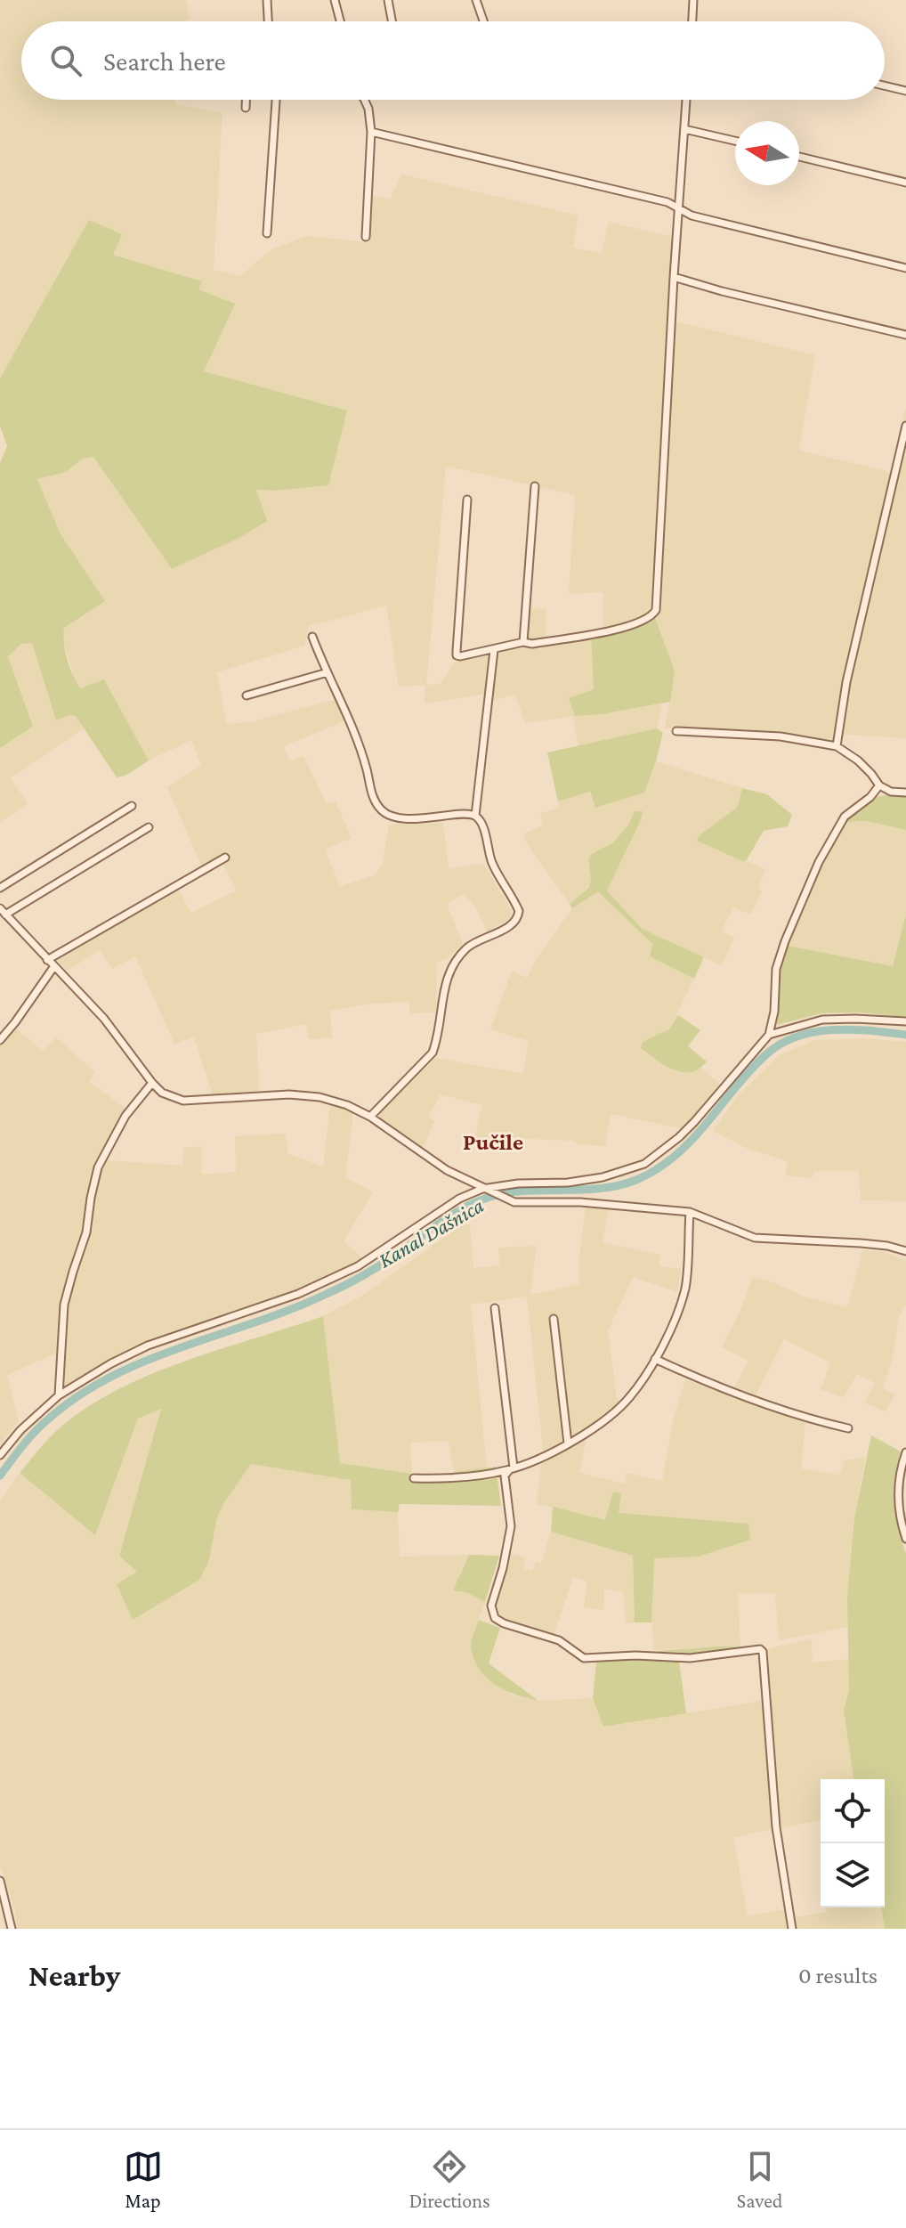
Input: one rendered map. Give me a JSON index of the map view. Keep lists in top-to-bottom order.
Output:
{
  "districts": ["Pučile"],
  "water": ["Kanal Dašnica"],
  "north": "left",
  "page": {
    "search": "Search here",
    "heading": ["Nearby", "0 results"],
    "nav": ["Map", "Directions", "Saved"]
  }
}
